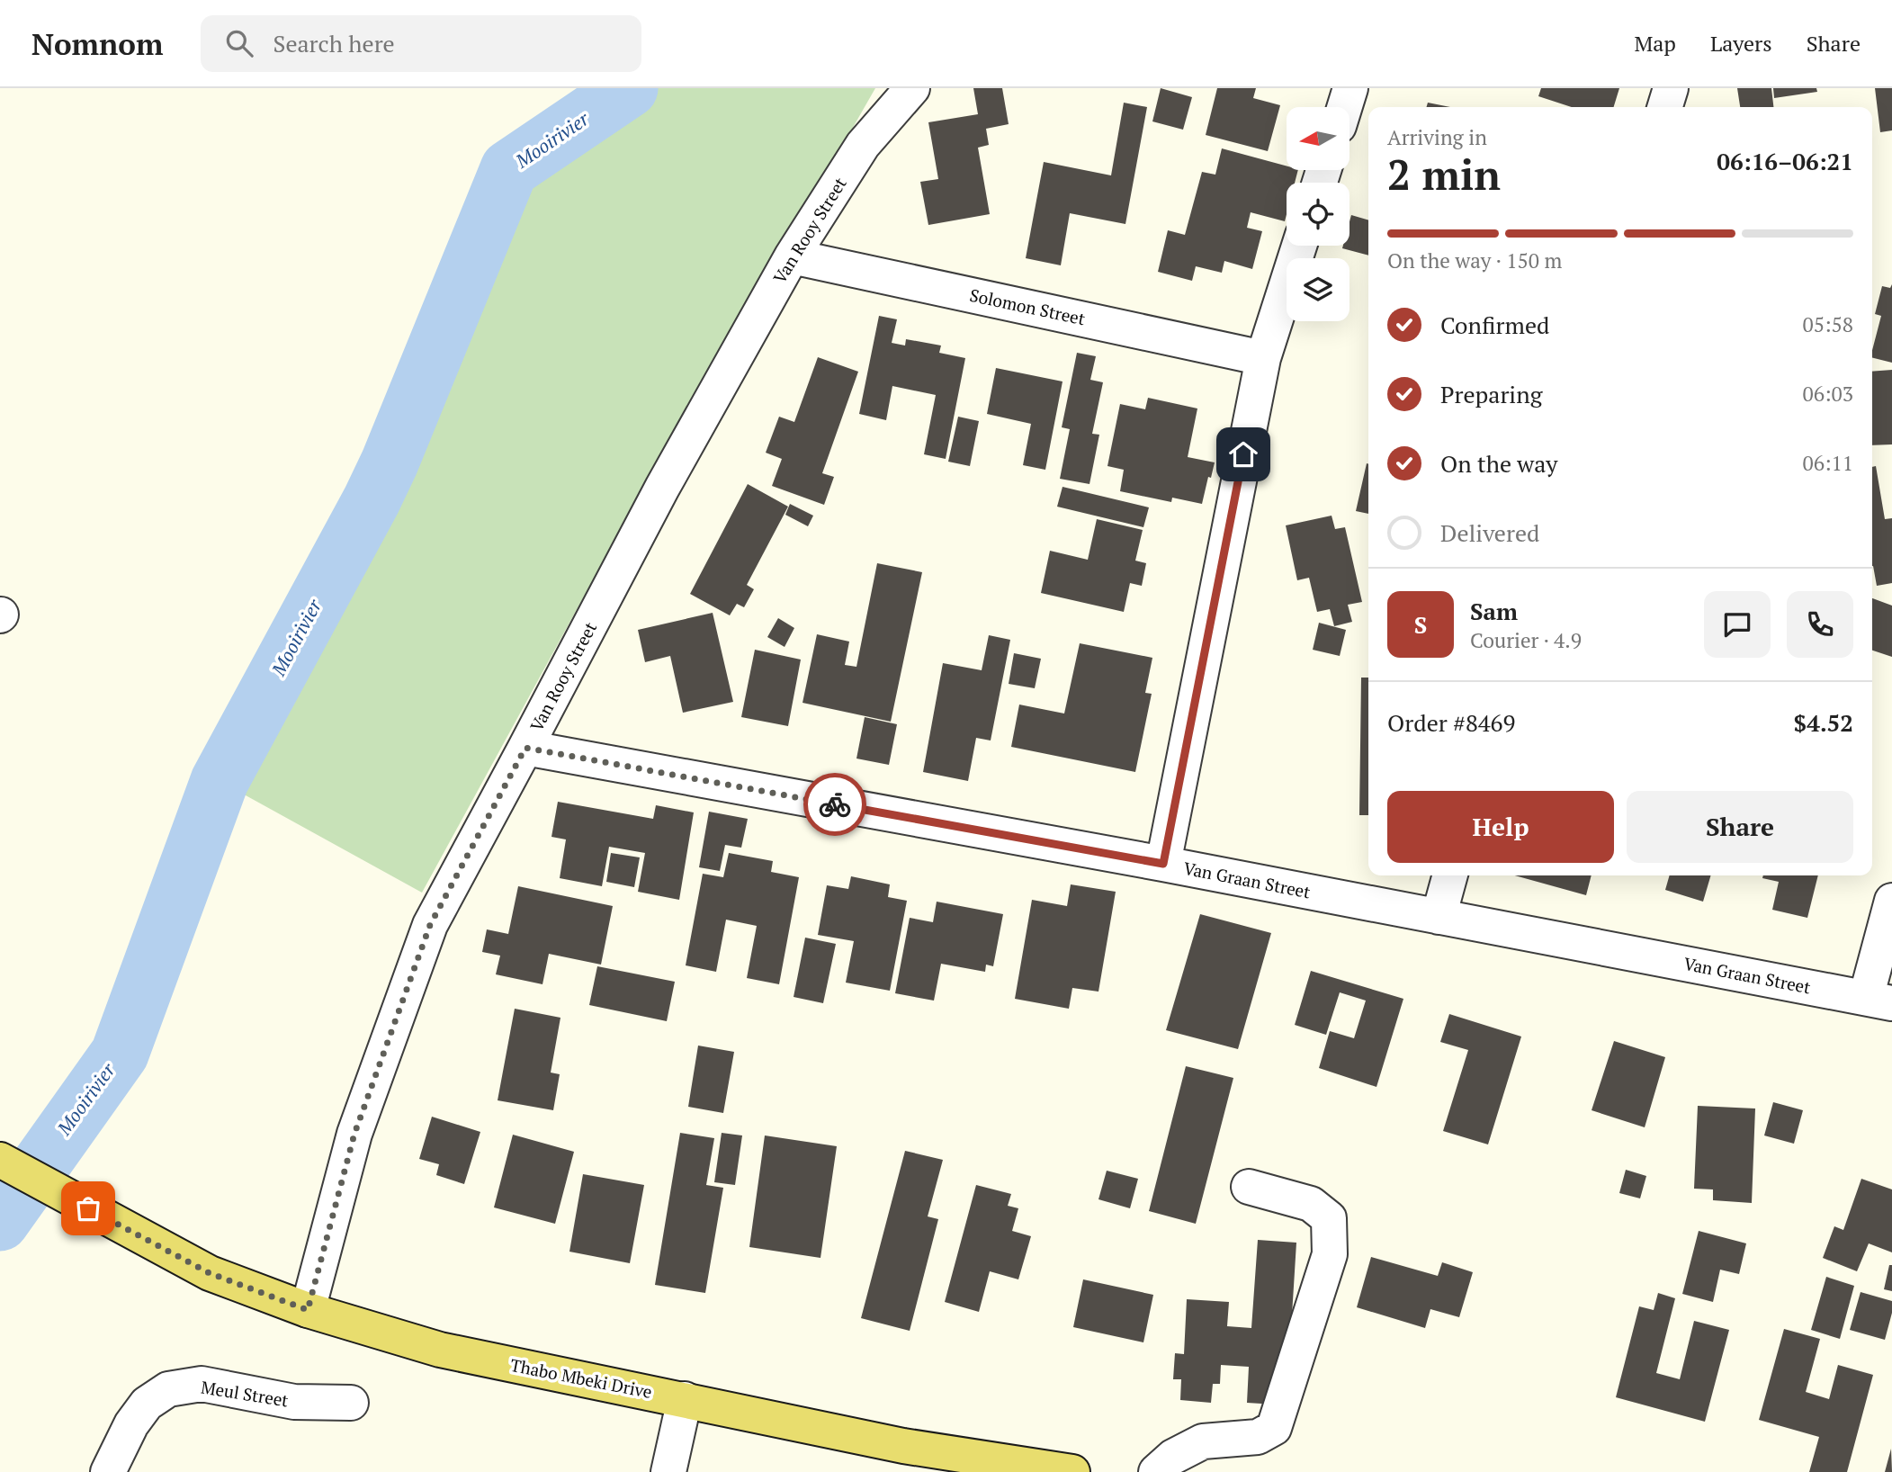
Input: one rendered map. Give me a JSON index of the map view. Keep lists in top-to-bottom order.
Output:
{
  "streets": {
    "main road": ["Thabo Mbeki Drive"],
    "street": [
      "Van Rooy Street",
      "Solomon Street",
      "Van Graan Street",
      "Meul Street"
    ]
  },
  "crossings": [
    ["Van Rooy Street", "Solomon Street"],
    ["Van Rooy Street", "Van Graan Street"],
    ["Van Rooy Street", "Thabo Mbeki Drive"]
  ],
  "water": ["Mooirivier"],
  "north": "left",
  "page": {
    "header": "Nomnom",
    "search": "Search here",
    "nav": ["Map", "Layers", "Share"],
    "heading": ["2 min", "Arriving in", "06:16–06:21"],
    "panel": [
      "Sam",
      "Courier · 4.9",
      "Order #8469",
      "$4.52"
    ],
    "bar": "On the way · 150 m",
    "list": [
      ["Confirmed", "05:58"],
      ["Preparing", "06:03"],
      ["On the way", "06:11"],
      "Delivered"
    ],
    "round": "S",
    "buttons": ["Help", "Share"]
  }
}
